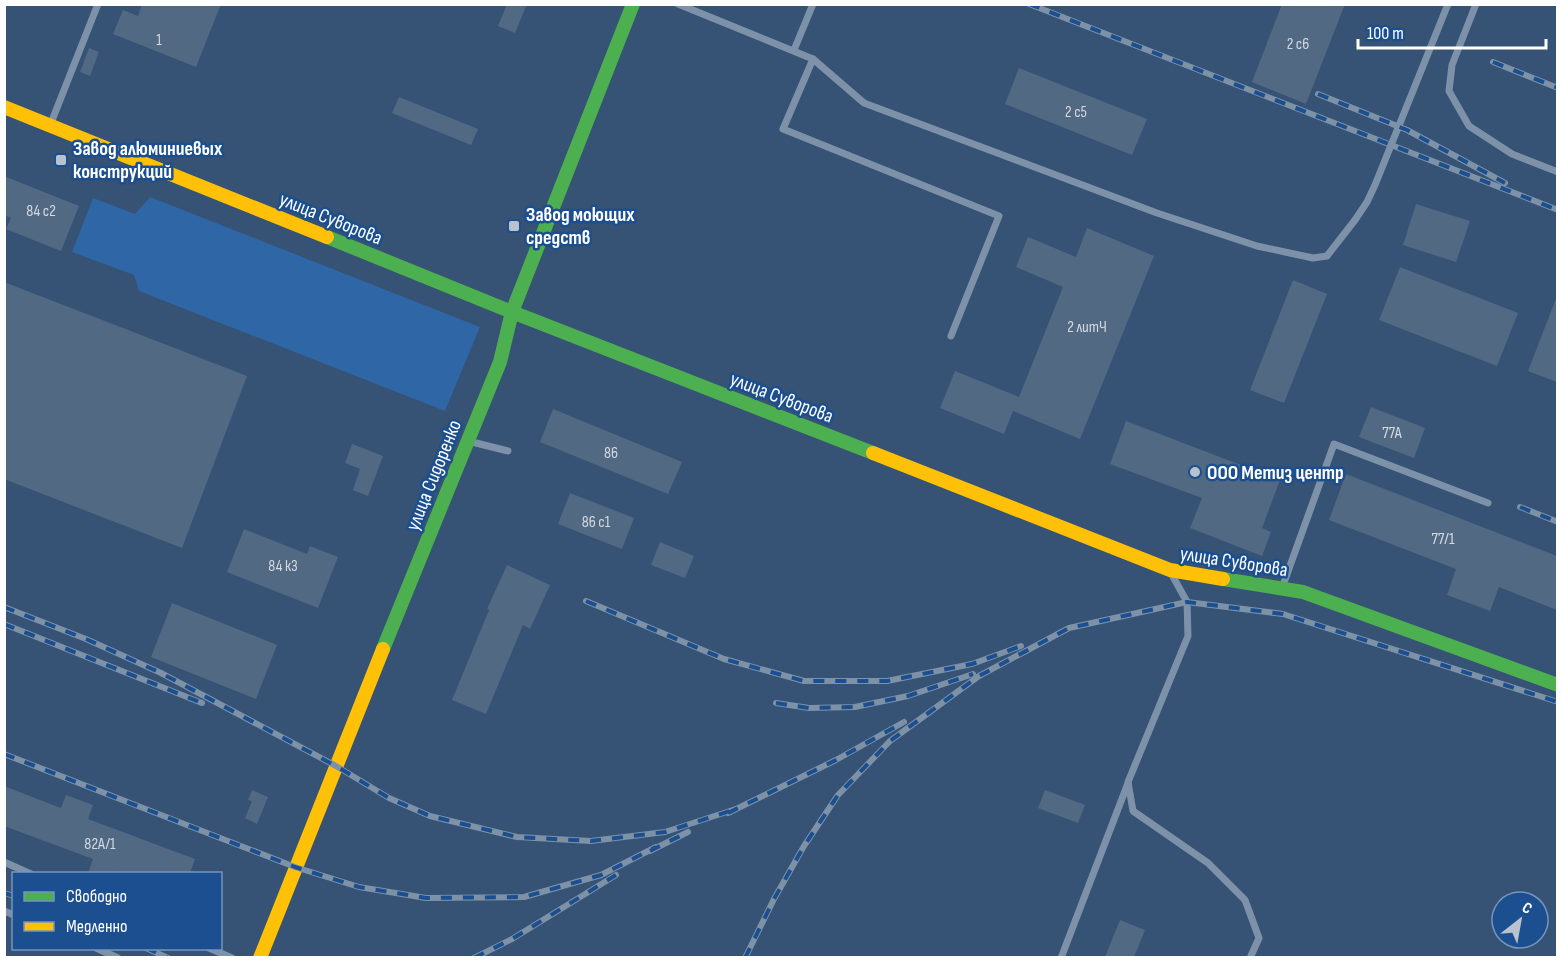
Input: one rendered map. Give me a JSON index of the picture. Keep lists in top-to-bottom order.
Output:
{
  "streets": {
    "street": ["улица Суворова", "улица Сидоренко"]
  },
  "crossings": [
    ["улица Суворова", "улица Сидоренко"]
  ],
  "places": {
    "transit": ["Завод алюминиевых конструкций", "Завод моющих средств"],
    "other": ["ООО Метиз центр"]
  },
  "house_numbers": [
    "1",
    "2 с6",
    "2 с5",
    "84 с2",
    "2 литЧ",
    "77А",
    "86",
    "86 с1",
    "77/1",
    "84 к3",
    "82А/1"
  ],
  "legend": ["Свободно", "Медленно"],
  "scale_bar": "100 m",
  "north": "top right"
}
